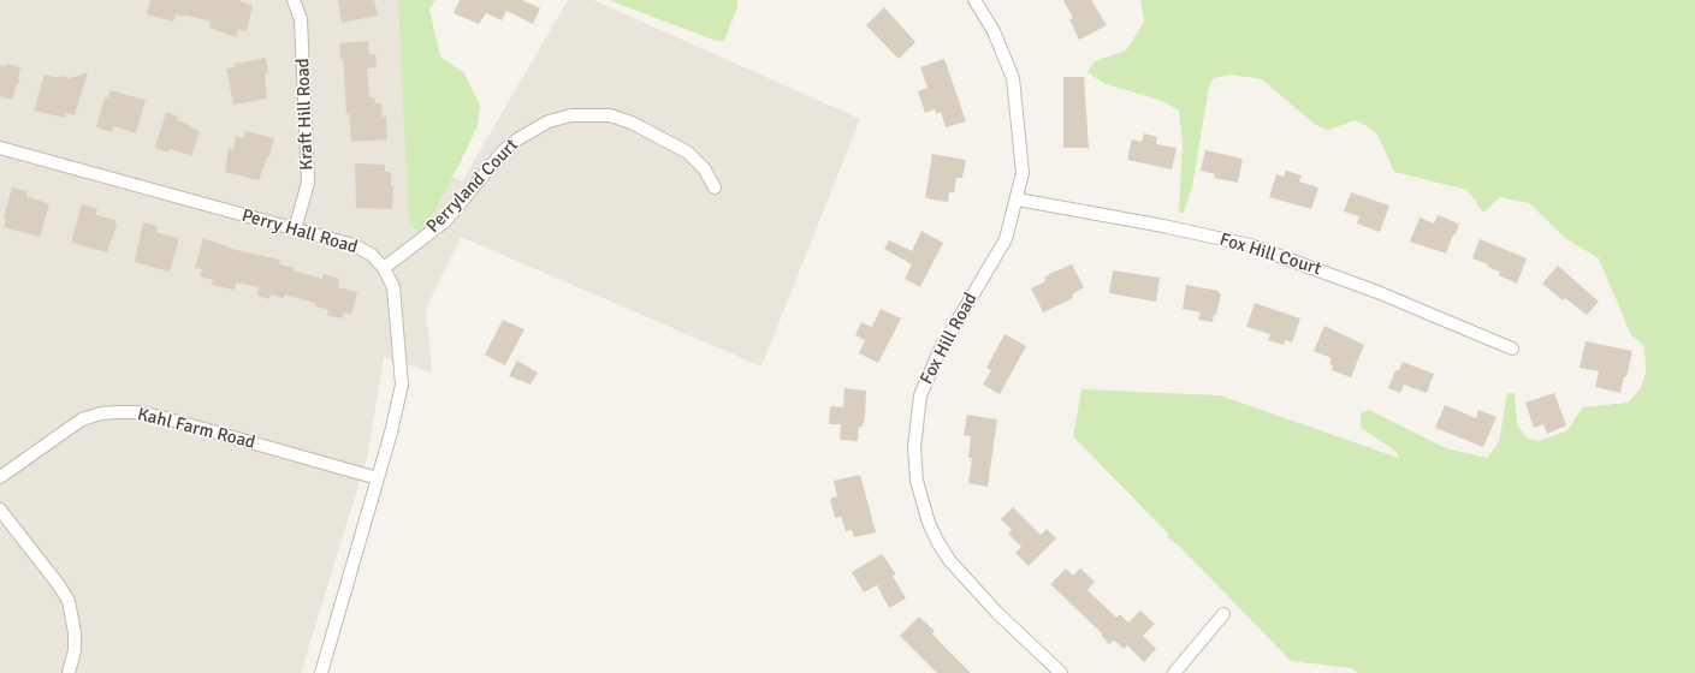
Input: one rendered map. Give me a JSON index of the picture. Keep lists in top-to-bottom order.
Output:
{
  "streets": {
    "street": [
      "Kraft Hill Road",
      "Perryland Court",
      "Perry Hall Road",
      "Fox Hill Court",
      "Fox Hill Road",
      "Kahl Farm Road"
    ]
  },
  "crossings": [
    ["Kraft Hill Road", "Perry Hall Road"],
    ["Perryland Court", "Perry Hall Road"],
    ["Perry Hall Road", "Kahl Farm Road"],
    ["Fox Hill Court", "Fox Hill Road"]
  ]
}
